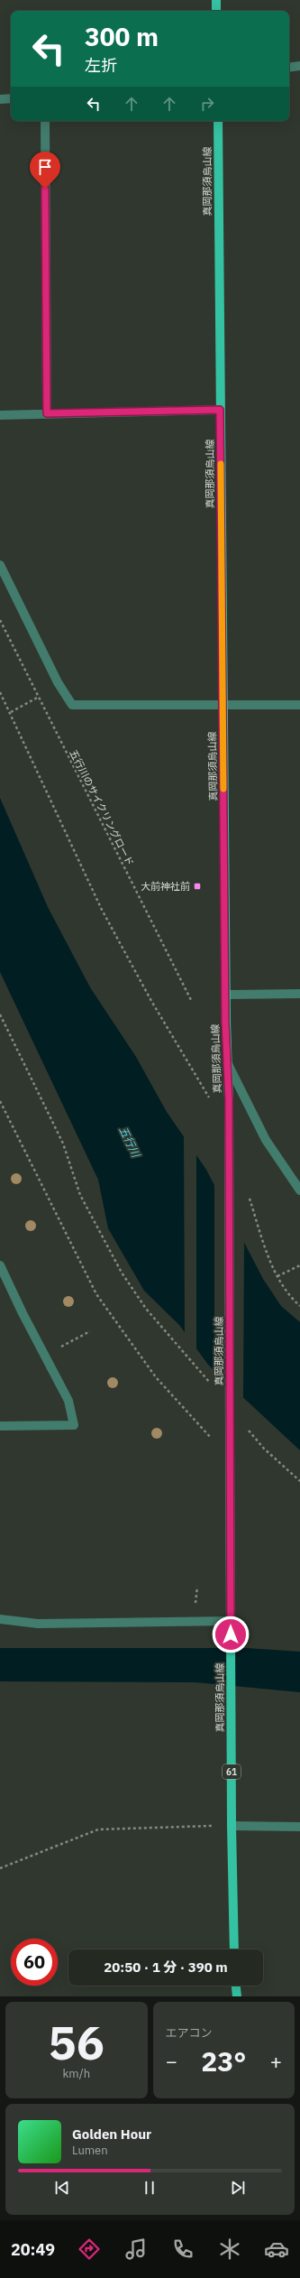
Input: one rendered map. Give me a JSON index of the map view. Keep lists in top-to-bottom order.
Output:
{
  "streets": {
    "main road": ["真岡那須烏山線", "61"],
    "path": ["五行川のサイクリングロード"]
  },
  "water": ["五行川"],
  "places": {
    "transit": ["大前神社前"]
  },
  "page": {
    "turn": ["300 m", "左折"],
    "limit": "60",
    "trip": "20:50 · 1 分 · 390 m",
    "tile": [
      ["56", "km/h"],
      "エアコン"
    ],
    "heat": ["−", "23°", "+"],
    "song": ["Golden Hour", "Lumen"],
    "tabs": "20:49"
  }
}
